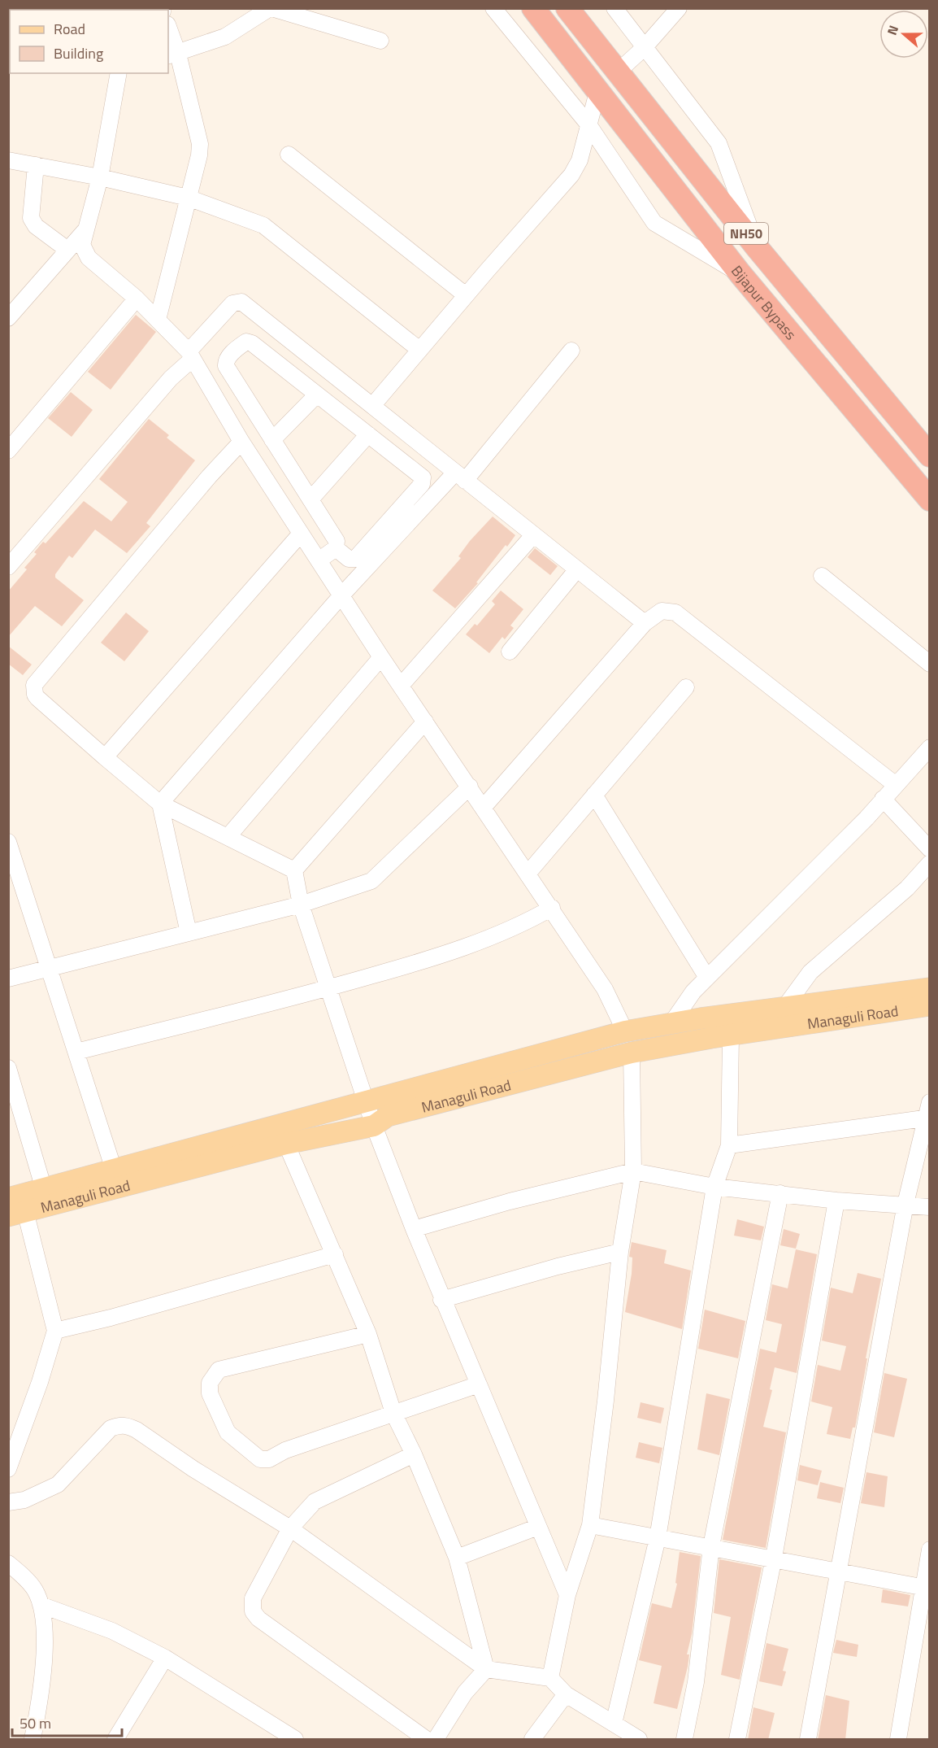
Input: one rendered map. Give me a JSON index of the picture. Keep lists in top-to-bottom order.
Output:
{
  "streets": {
    "highway": ["NH50", "Bijapur Bypass"],
    "main road": ["Managuli Road"]
  },
  "legend": ["Road", "Building"],
  "scale_bar": "50 m",
  "north": "left"
}
